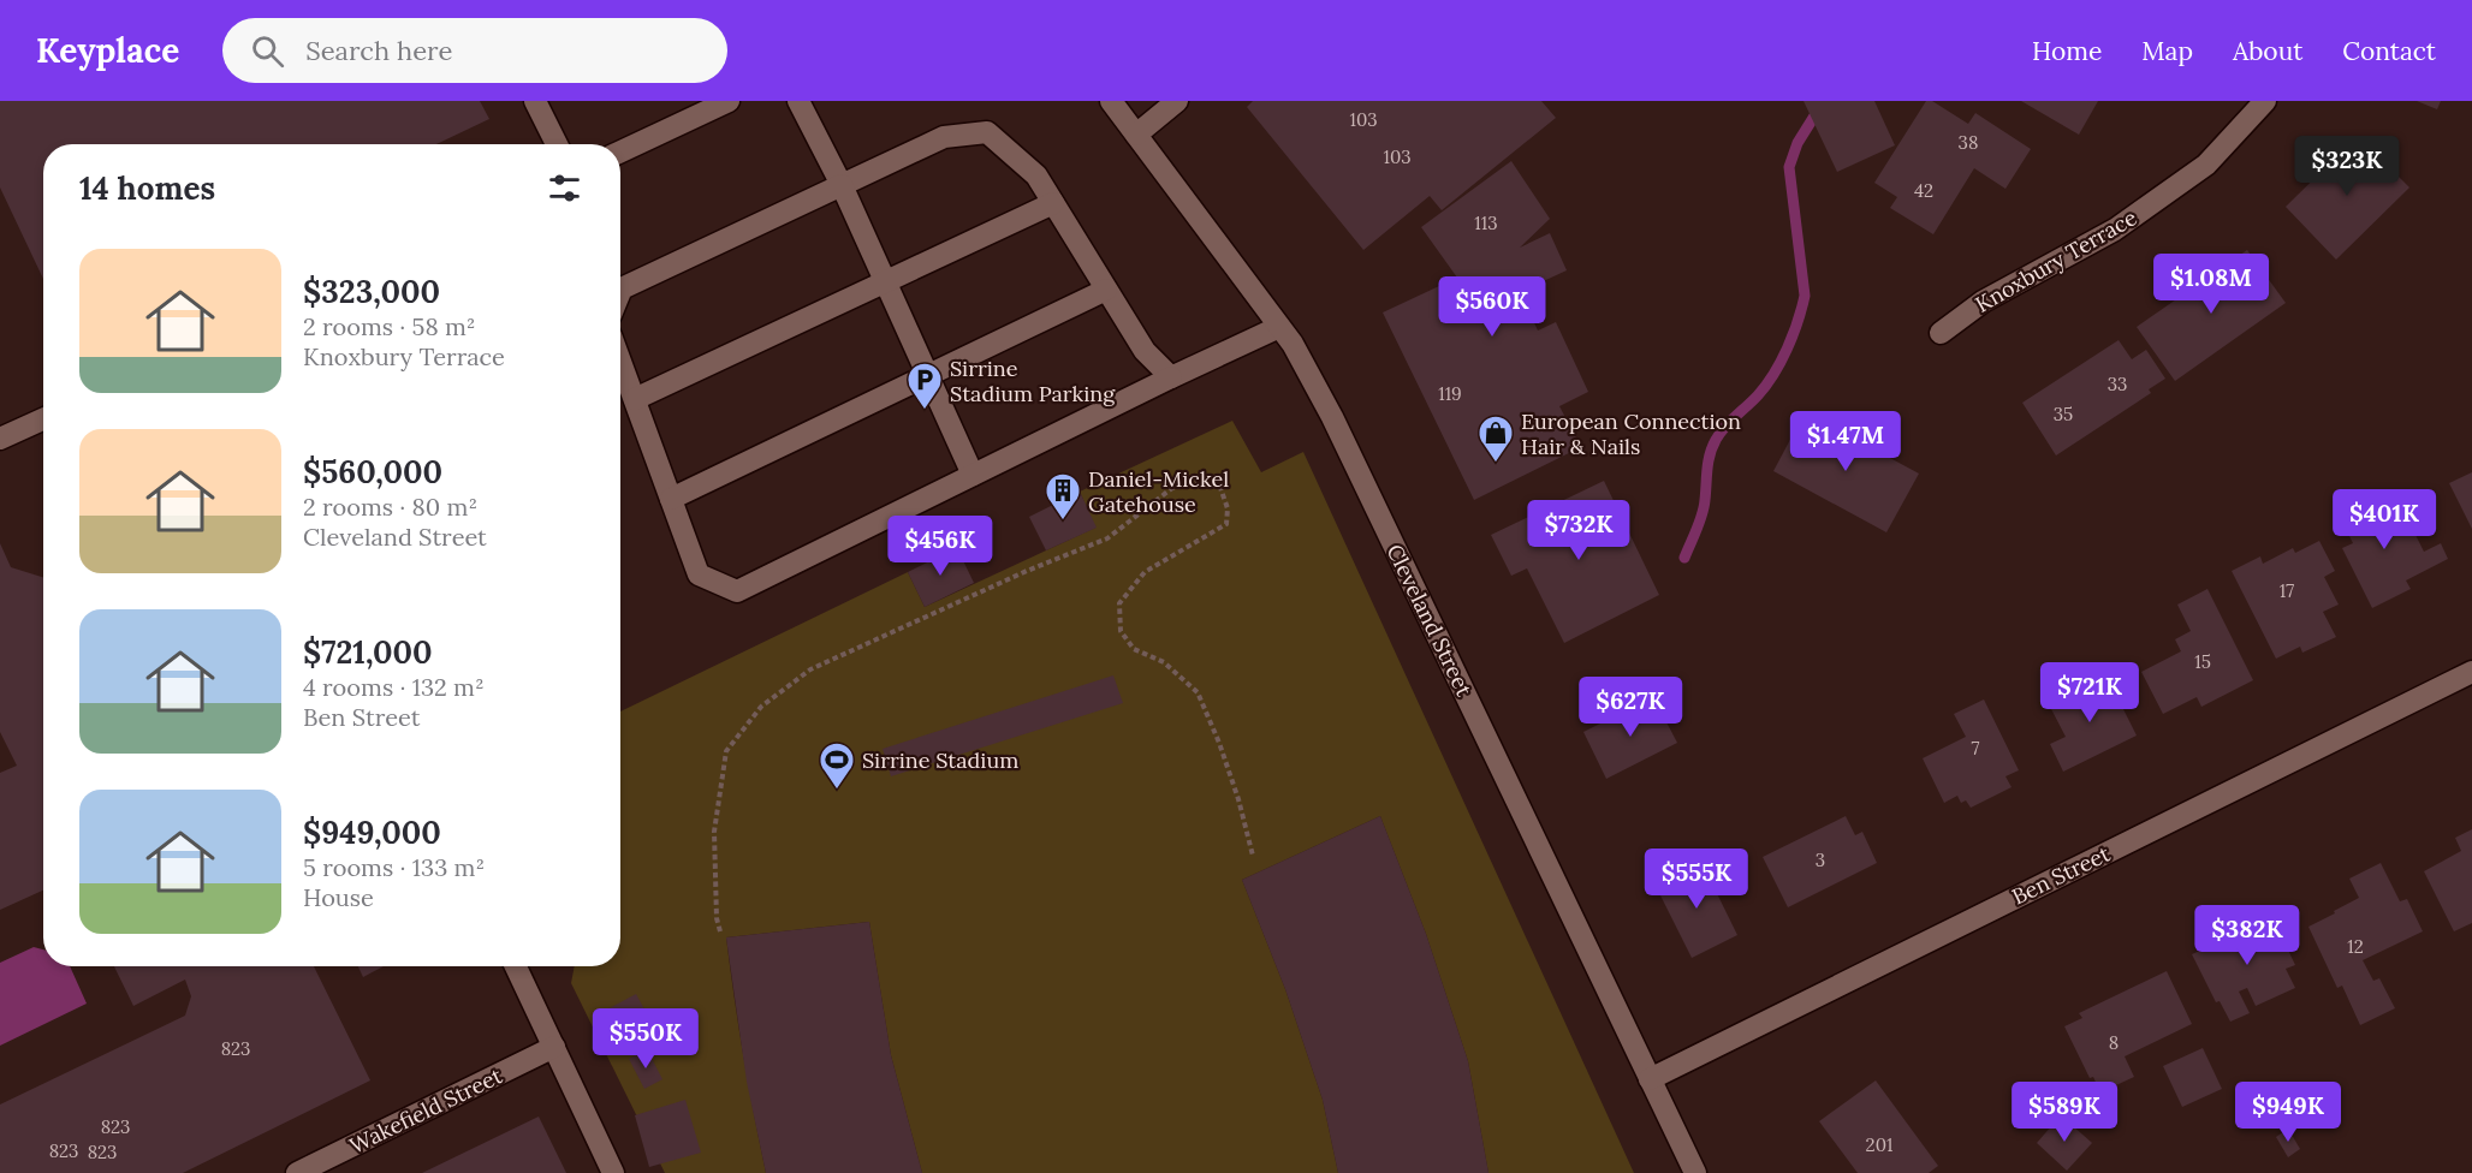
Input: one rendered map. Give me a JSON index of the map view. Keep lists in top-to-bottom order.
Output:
{
  "streets": {
    "street": [
      "Knoxbury Terrace",
      "Cleveland Street",
      "Ben Street",
      "Wakefield Street"
    ]
  },
  "crossings": [
    ["Cleveland Street", "Ben Street"]
  ],
  "places": {
    "parking": ["Sirrine Stadium Parking"],
    "shop": ["European Connection Hair & Nails"],
    "building": ["Daniel-Mickel Gatehouse"],
    "sports": ["Sirrine Stadium"]
  },
  "house_numbers": [
    "103",
    "38",
    "103",
    "42",
    "113",
    "33",
    "119",
    "35",
    "17",
    "15",
    "7",
    "3",
    "12",
    "8",
    "823",
    "823",
    "201",
    "823",
    "823"
  ],
  "page": {
    "header": "Keyplace",
    "search": "Search here",
    "nav": [
      "Home",
      "Map",
      "About",
      "Contact"
    ],
    "price": [
      "$323K",
      "$1.08M",
      "$560K",
      "$1.47M",
      "$401K",
      "$732K",
      "$456K",
      "$721K",
      "$627K",
      "$555K",
      "$382K",
      "$550K",
      "$589K",
      "$949K"
    ],
    "heading": "14 homes",
    "list": [
      {
        "name": "$323,000",
        "note": "2 rooms · 58 m² · Knoxbury Terrace"
      },
      {
        "name": "$560,000",
        "note": "2 rooms · 80 m² · Cleveland Street"
      },
      {
        "name": "$721,000",
        "note": "4 rooms · 132 m² · Ben Street"
      },
      {
        "name": "$949,000",
        "note": "5 rooms · 133 m² · House"
      }
    ]
  }
}
